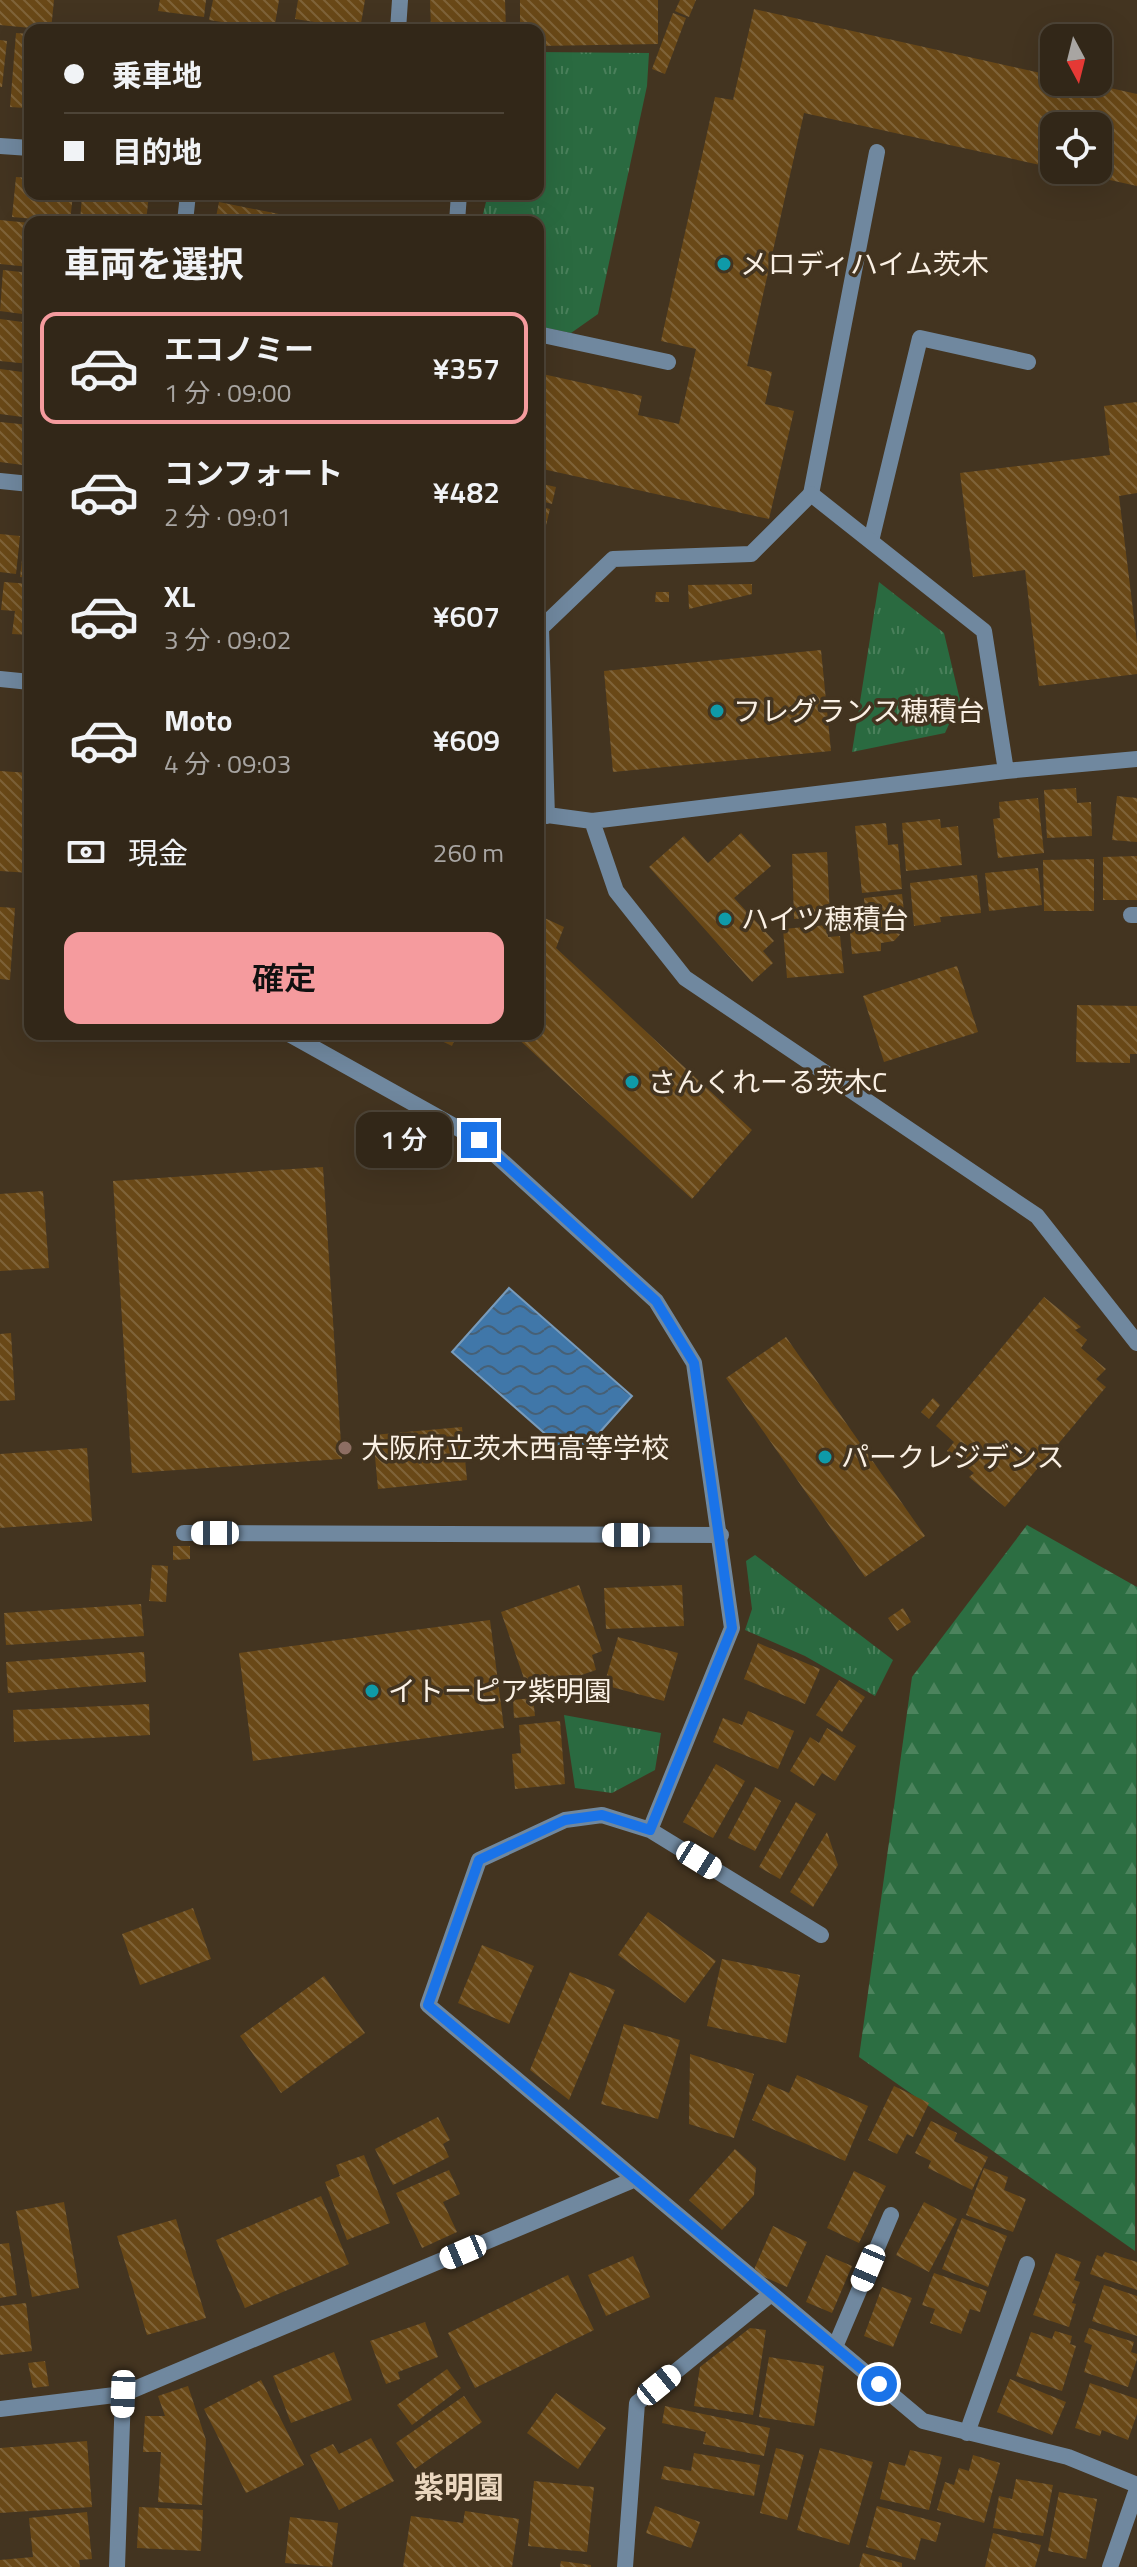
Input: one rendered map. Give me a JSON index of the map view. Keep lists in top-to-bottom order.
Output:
{
  "districts": ["紫明園"],
  "places": [
    "メロディハイム茨木",
    "フレグランス穂積台",
    "ハイツ穂積台",
    "さんくれーる茨木C",
    "大阪府立茨木西高等学校",
    "パークレジデンス",
    "イトーピア紫明園"
  ],
  "north": "bottom",
  "page": {
    "banner": ["乗車地", "目的地"],
    "heading": "車両を選択",
    "list": [
      {
        "name": "エコノミー",
        "note": "1 分 · 09:00",
        "value": "¥357"
      },
      {
        "name": "コンフォート",
        "note": "2 分 · 09:01",
        "value": "¥482"
      },
      {
        "name": "XL",
        "note": "3 分 · 09:02",
        "value": "¥607"
      },
      {
        "name": "Moto",
        "note": "4 分 · 09:03",
        "value": "¥609"
      }
    ],
    "pay": ["現金", "260 m"],
    "buttons": "確定",
    "bubble": "1 分"
  }
}
